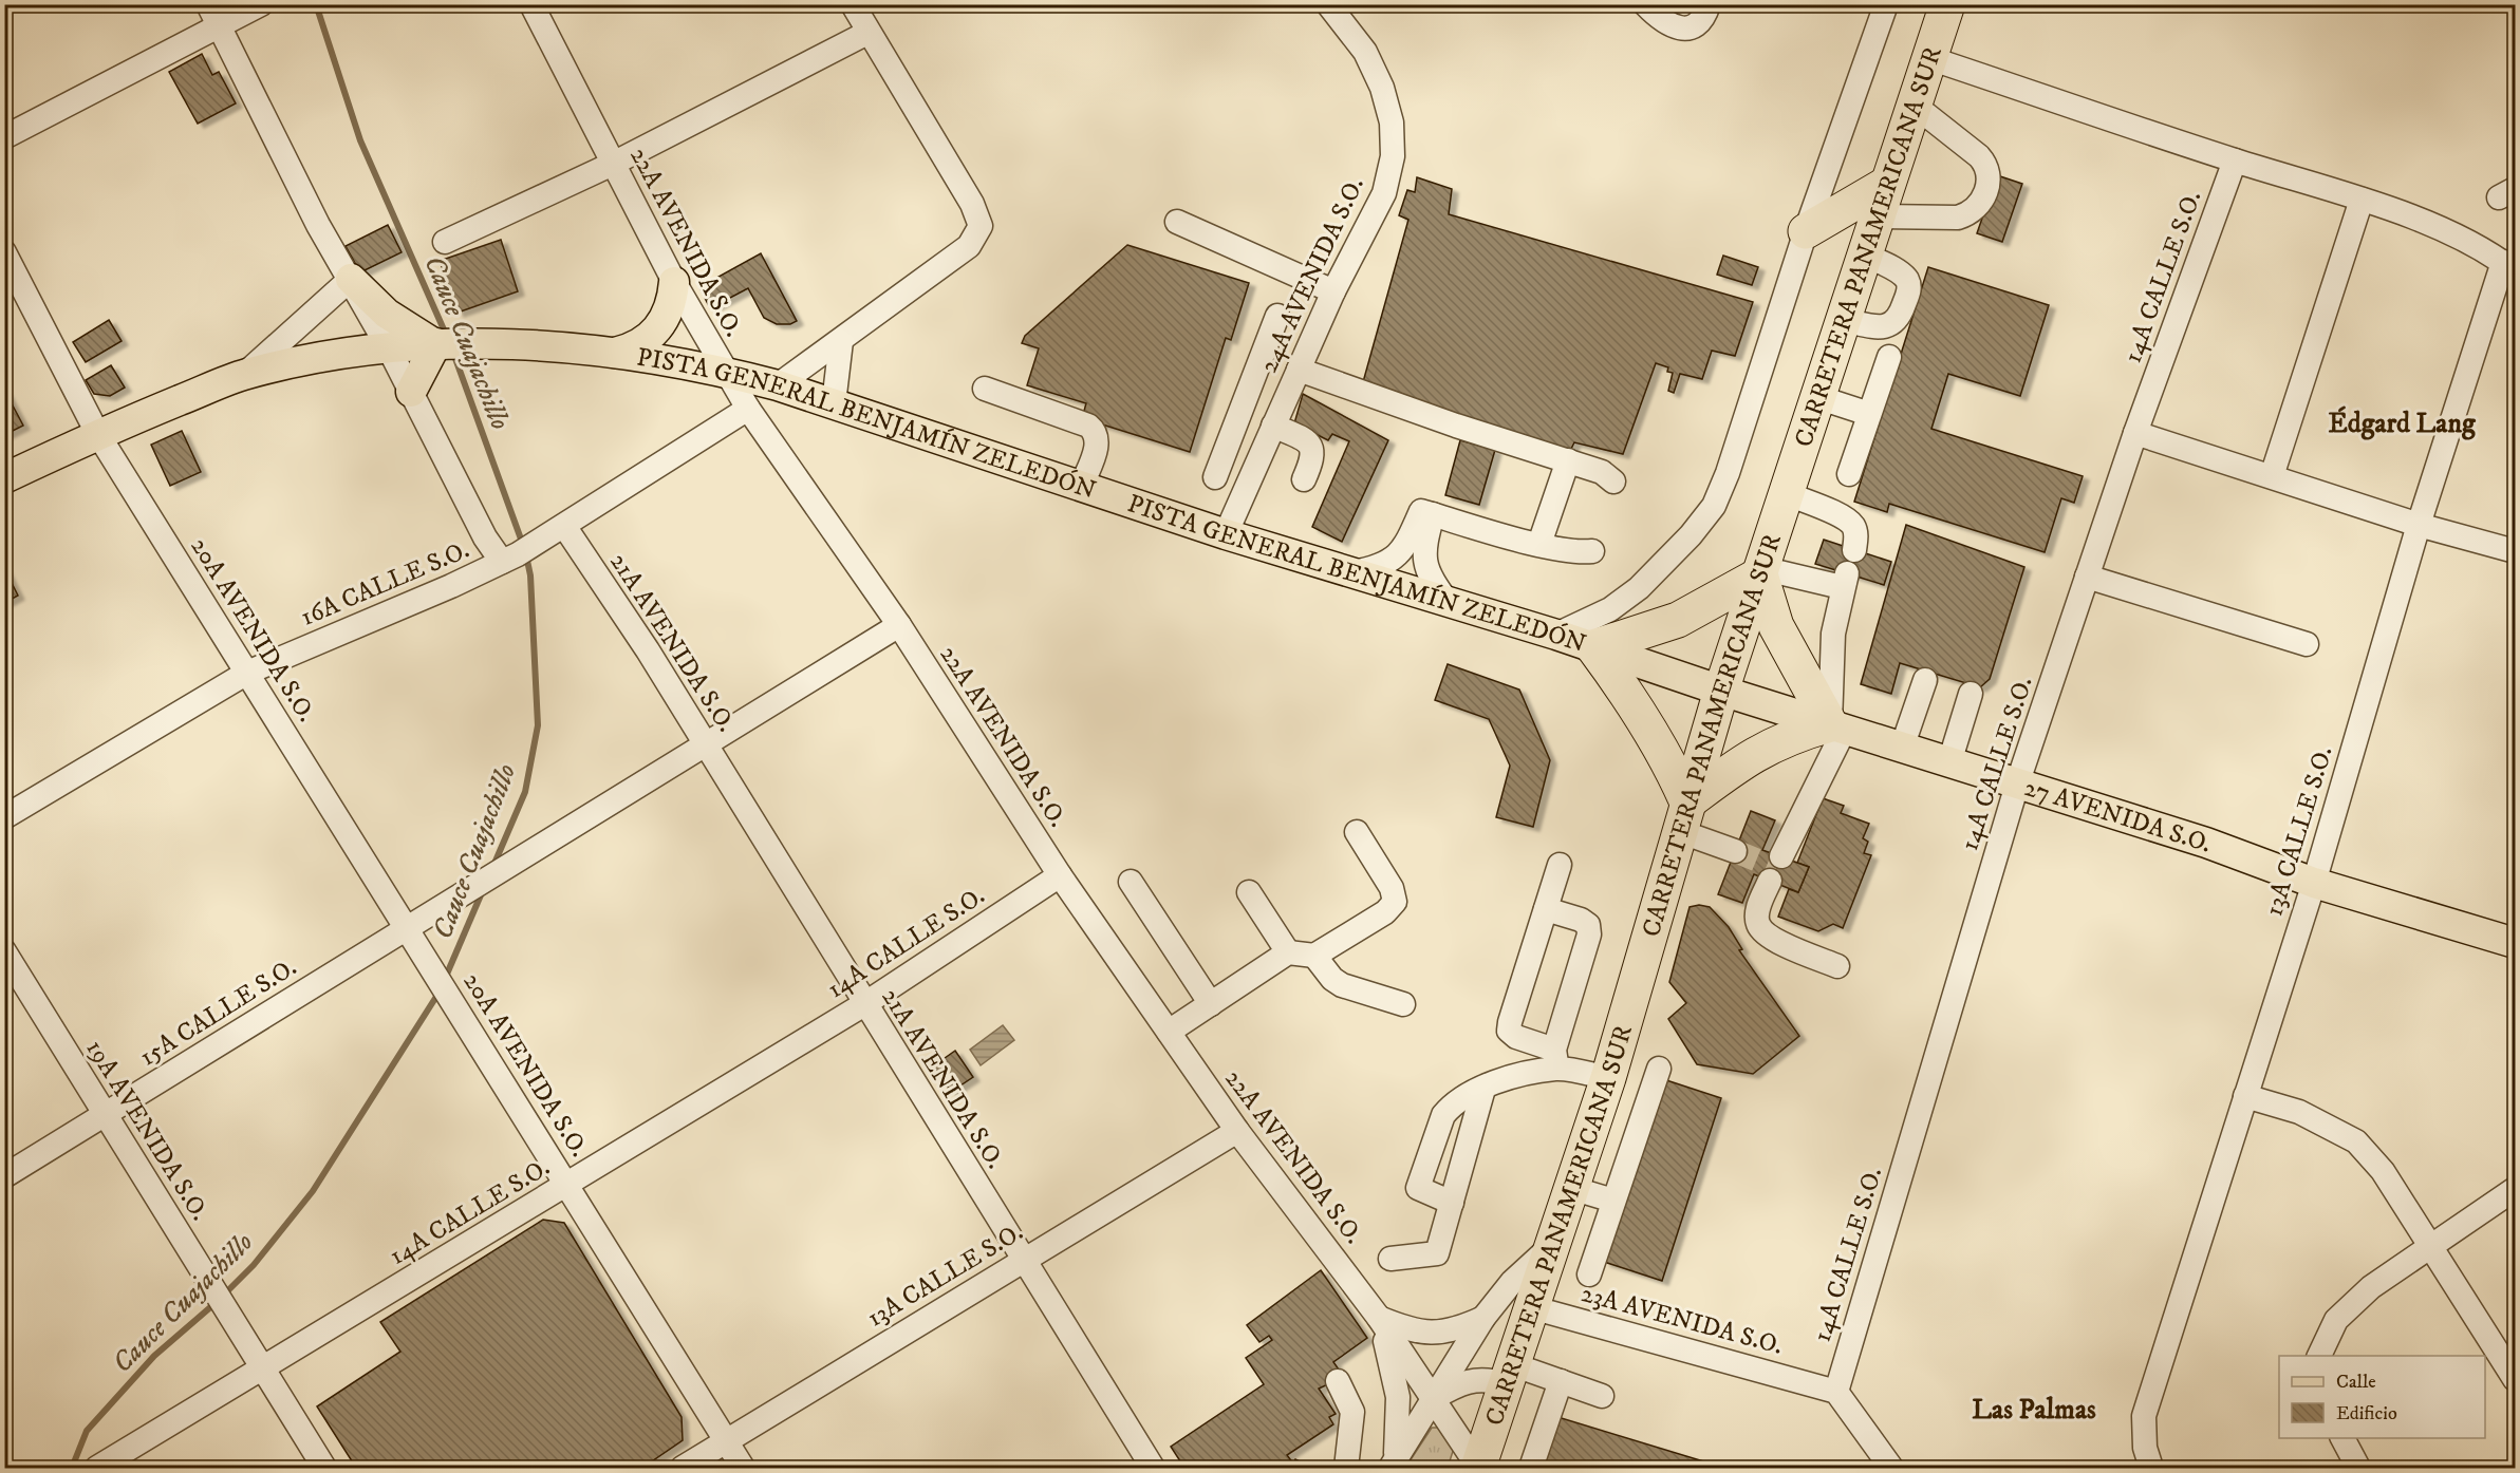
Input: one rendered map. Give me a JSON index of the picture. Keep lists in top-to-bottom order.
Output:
{
  "streets": {
    "highway": ["CARRETERA PANAMERICANA SUR"],
    "main road": ["PISTA GENERAL BENJAMÍN ZELEDÓN", "27 AVENIDA S.O."],
    "street": [
      "22A AVENIDA S.O.",
      "24A AVENIDA S.O.",
      "14A CALLE S.O.",
      "16A CALLE S.O.",
      "20A AVENIDA S.O.",
      "21A AVENIDA S.O.",
      "13A CALLE S.O.",
      "15A CALLE S.O.",
      "19A AVENIDA S.O.",
      "23A AVENIDA S.O."
    ]
  },
  "crossings": [
    ["22A AVENIDA S.O.", "CARRETERA PANAMERICANA SUR"],
    ["22A AVENIDA S.O.", "14A CALLE S.O."],
    ["22A AVENIDA S.O.", "PISTA GENERAL BENJAMÍN ZELEDÓN"],
    ["22A AVENIDA S.O.", "16A CALLE S.O."],
    ["22A AVENIDA S.O.", "13A CALLE S.O."],
    ["CARRETERA PANAMERICANA SUR", "PISTA GENERAL BENJAMÍN ZELEDÓN"],
    ["CARRETERA PANAMERICANA SUR", "27 AVENIDA S.O."],
    ["CARRETERA PANAMERICANA SUR", "23A AVENIDA S.O."],
    ["24A AVENIDA S.O.", "PISTA GENERAL BENJAMÍN ZELEDÓN"],
    ["14A CALLE S.O.", "20A AVENIDA S.O."],
    ["14A CALLE S.O.", "21A AVENIDA S.O."],
    ["14A CALLE S.O.", "27 AVENIDA S.O."],
    ["14A CALLE S.O.", "19A AVENIDA S.O."],
    ["14A CALLE S.O.", "23A AVENIDA S.O."],
    ["PISTA GENERAL BENJAMÍN ZELEDÓN", "20A AVENIDA S.O."],
    ["PISTA GENERAL BENJAMÍN ZELEDÓN", "27 AVENIDA S.O."],
    ["16A CALLE S.O.", "20A AVENIDA S.O."],
    ["16A CALLE S.O.", "21A AVENIDA S.O."],
    ["20A AVENIDA S.O.", "13A CALLE S.O."],
    ["20A AVENIDA S.O.", "15A CALLE S.O."],
    ["21A AVENIDA S.O.", "13A CALLE S.O."],
    ["21A AVENIDA S.O.", "15A CALLE S.O."],
    ["27 AVENIDA S.O.", "13A CALLE S.O."],
    ["15A CALLE S.O.", "19A AVENIDA S.O."]
  ],
  "districts": ["Édgard Lang", "Las Palmas"],
  "water": ["Cauce Cuajachillo"],
  "legend": ["Calle", "Edificio"]
}
